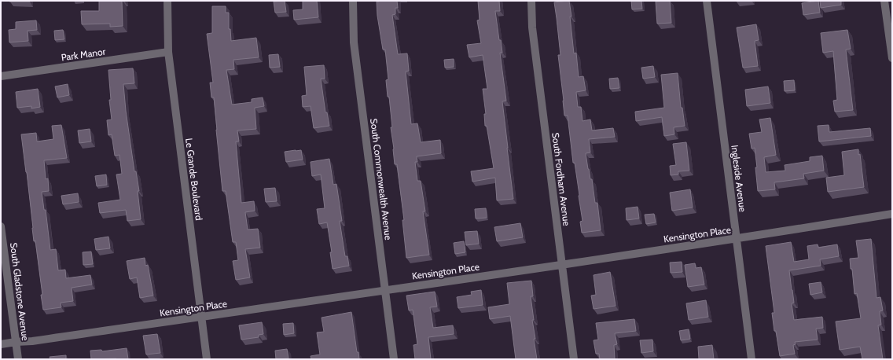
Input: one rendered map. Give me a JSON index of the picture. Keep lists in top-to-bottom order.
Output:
{
  "streets": {
    "street": [
      "Park Manor",
      "Ingleside Avenue",
      "Le Grande Boulevard",
      "South Commonwealth Avenue",
      "South Fordham Avenue",
      "Kensington Place",
      "South Gladstone Avenue"
    ]
  },
  "crossings": [
    ["Park Manor", "Le Grande Boulevard"],
    ["Ingleside Avenue", "Kensington Place"],
    ["Le Grande Boulevard", "Kensington Place"],
    ["South Commonwealth Avenue", "Kensington Place"],
    ["South Fordham Avenue", "Kensington Place"],
    ["Kensington Place", "South Gladstone Avenue"]
  ]
}
